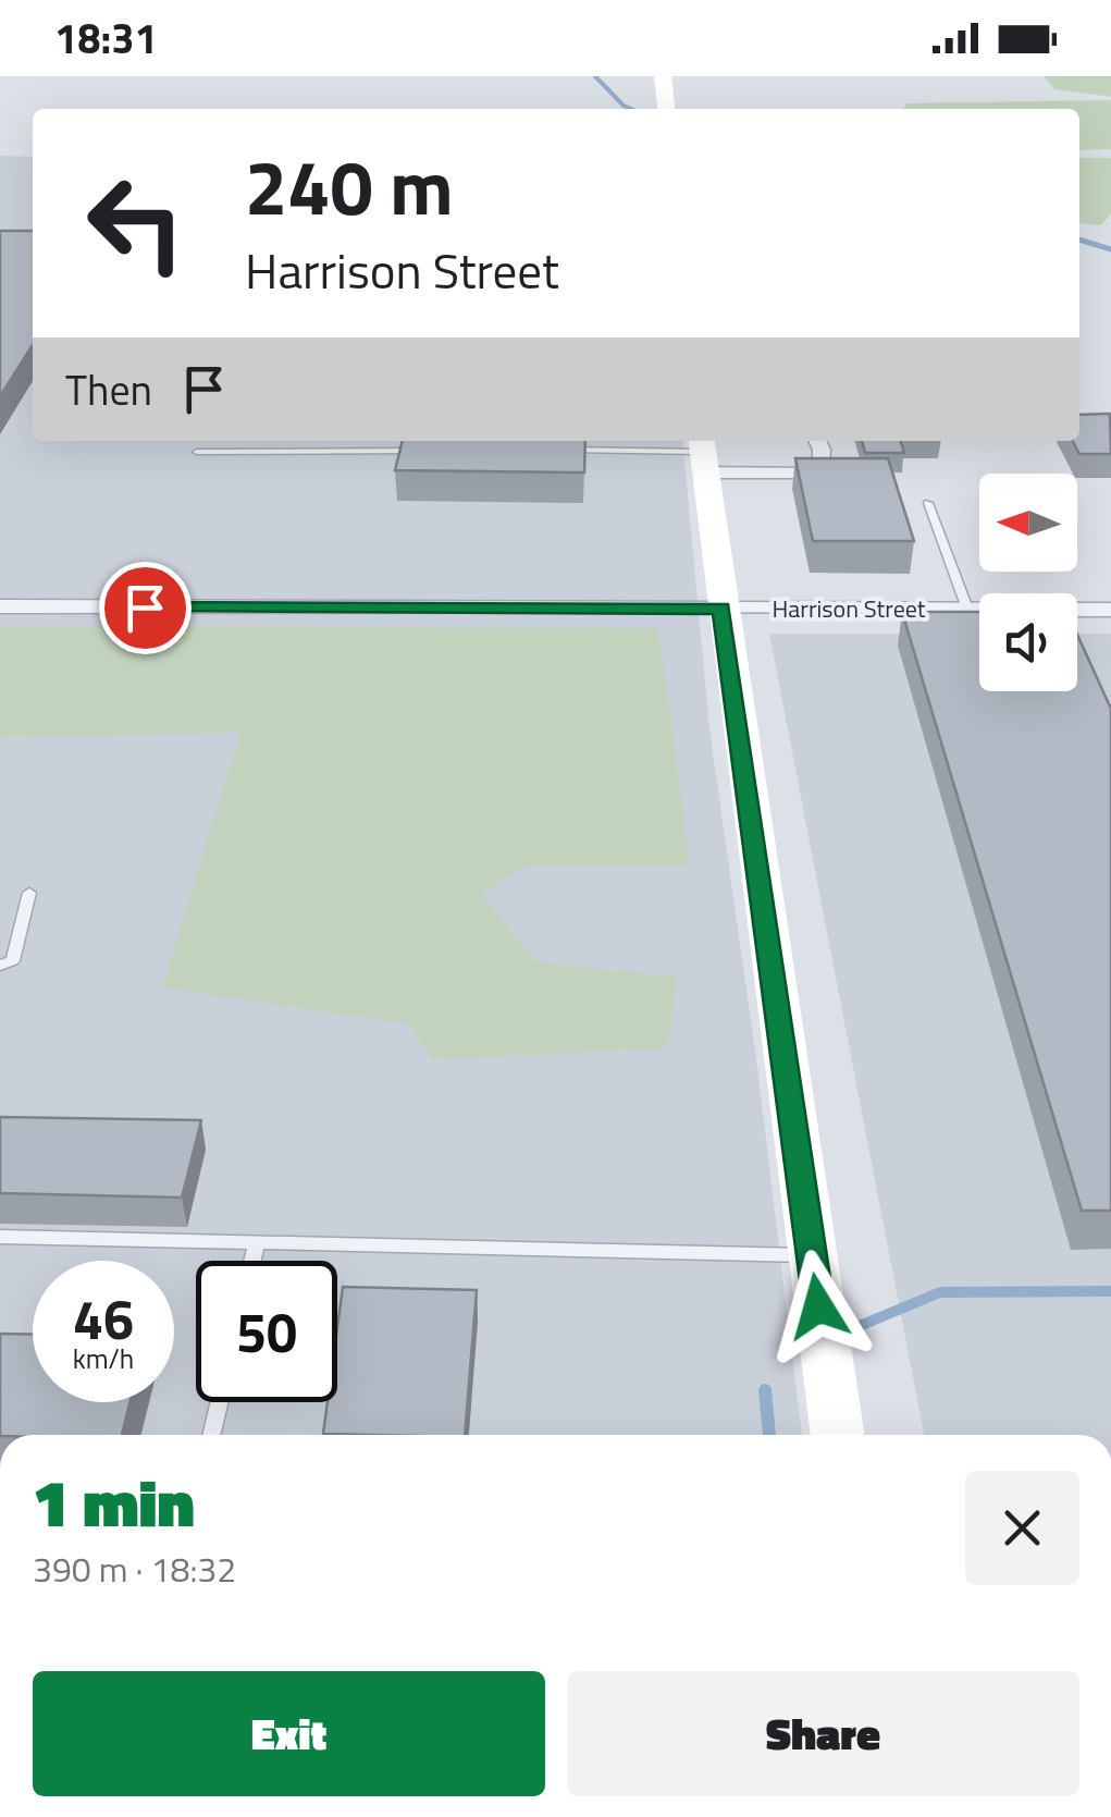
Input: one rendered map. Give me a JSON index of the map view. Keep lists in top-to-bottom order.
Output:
{
  "streets": {
    "street": ["Harrison Street"]
  },
  "north": "left",
  "page": {
    "status": "18:31",
    "turn": ["240 m", "Harrison Street"],
    "then": "Then",
    "speed": "46 km/h",
    "limit": "50",
    "heading": ["1 min", "390 m · 18:32"],
    "buttons": ["Exit", "Share"]
  }
}
